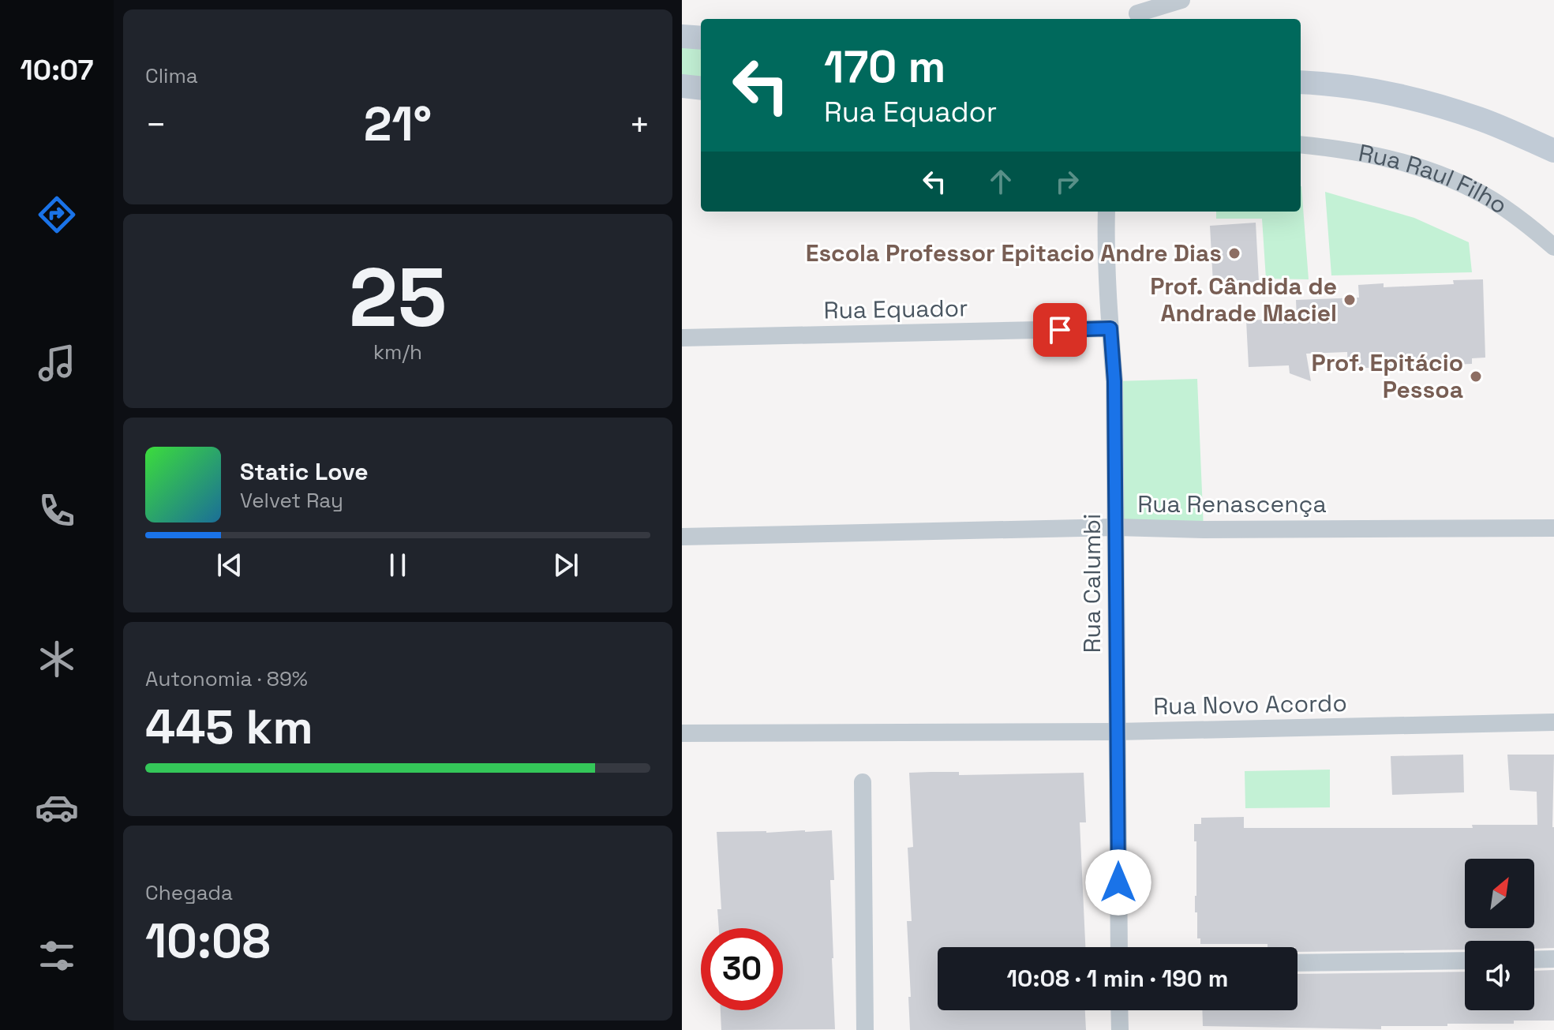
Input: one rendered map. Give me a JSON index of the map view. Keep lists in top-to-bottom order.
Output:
{
  "streets": {
    "street": [
      "Rua Raul Filho",
      "Rua Equador",
      "Rua Renascença",
      "Rua Calumbi",
      "Rua Novo Acordo"
    ]
  },
  "crossings": [
    ["Rua Equador", "Rua Calumbi"],
    ["Rua Renascença", "Rua Calumbi"],
    ["Rua Calumbi", "Rua Novo Acordo"]
  ],
  "places": ["Escola Professor Epitacio Andre Dias", "Prof. Cândida de Andrade Maciel", "Prof. Epitácio Pessoa"],
  "north": "top right",
  "page": {
    "tabs": "10:07",
    "tile": [
      "Clima",
      ["25", "km/h"],
      ["Autonomia · 89%", "445 km"],
      ["Chegada", "10:08"]
    ],
    "turn": ["170 m", "Rua Equador"],
    "heat": ["−", "21°", "+"],
    "song": ["Static Love", "Velvet Ray"],
    "limit": "30",
    "trip": "10:08 · 1 min · 190 m"
  }
}
